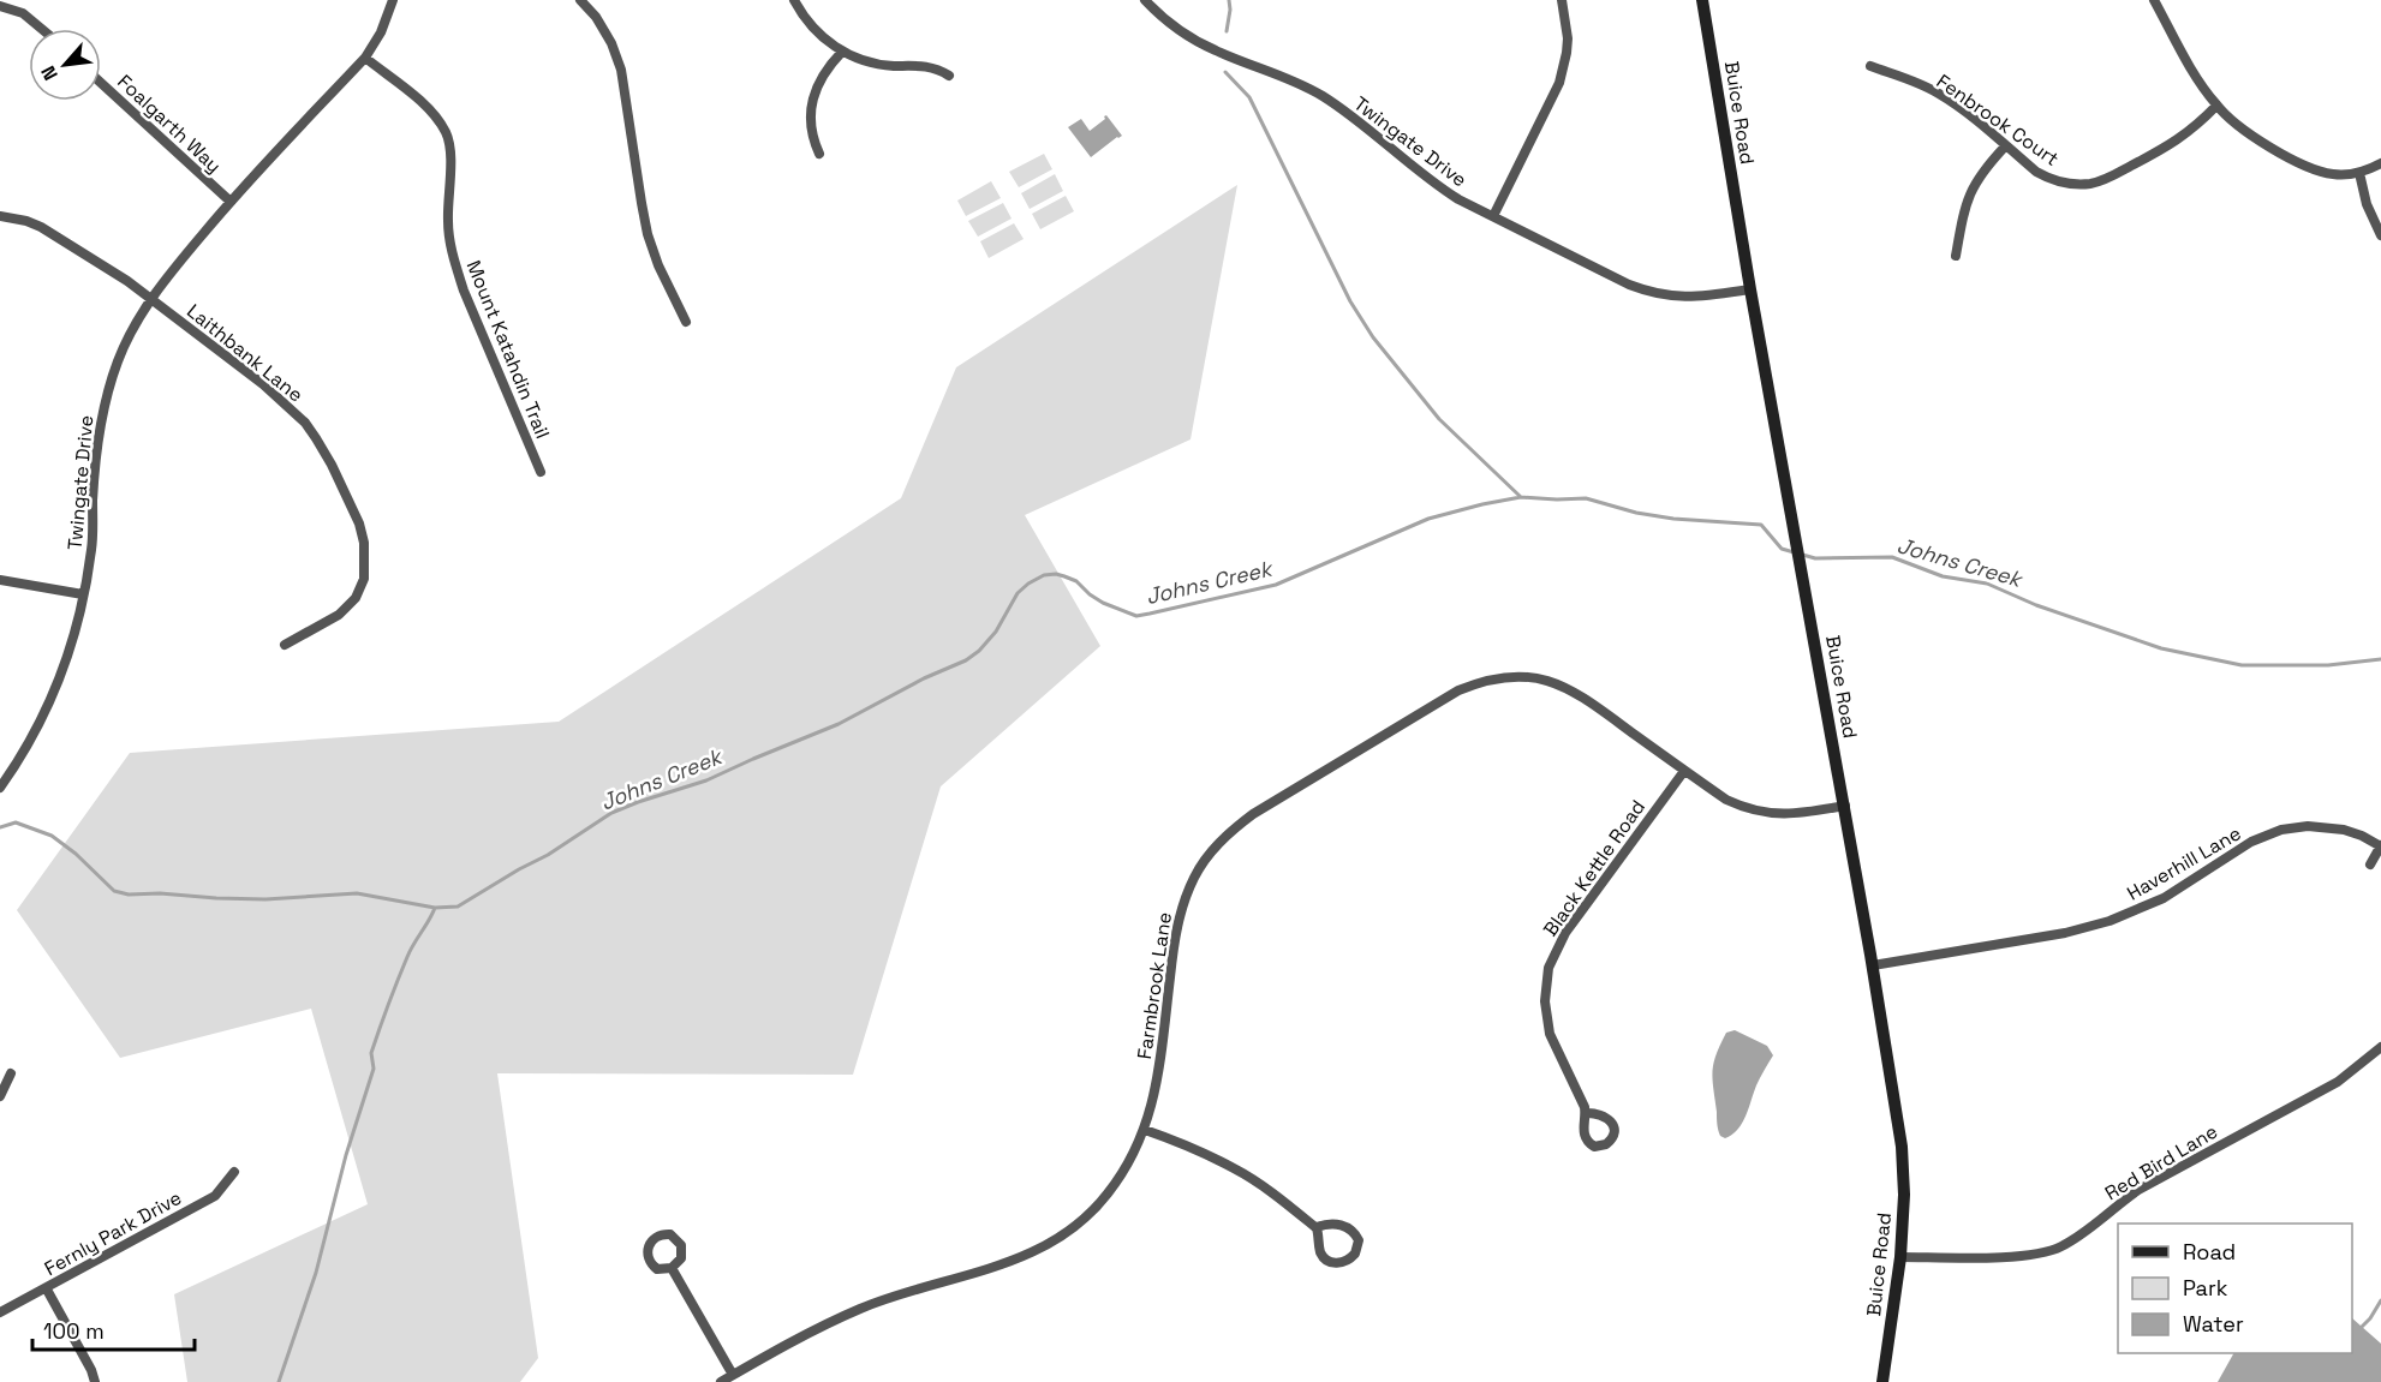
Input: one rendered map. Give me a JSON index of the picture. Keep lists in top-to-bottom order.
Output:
{
  "streets": {
    "street": [
      "Buice Road",
      "Fenbrook Court",
      "Foalgarth Way",
      "Twingate Drive",
      "Mount Katahdin Trail",
      "Laithbank Lane",
      "Haverhill Lane",
      "Black Kettle Road",
      "Farmbrook Lane",
      "Red Bird Lane",
      "Fernly Park Drive"
    ]
  },
  "crossings": [
    ["Buice Road", "Twingate Drive"],
    ["Buice Road", "Haverhill Lane"],
    ["Buice Road", "Farmbrook Lane"],
    ["Buice Road", "Red Bird Lane"],
    ["Foalgarth Way", "Twingate Drive"],
    ["Twingate Drive", "Mount Katahdin Trail"],
    ["Twingate Drive", "Laithbank Lane"],
    ["Black Kettle Road", "Farmbrook Lane"]
  ],
  "water": ["Johns Creek"],
  "legend": ["Road", "Park", "Water"],
  "scale_bar": "100 m",
  "north": "bottom left"
}
